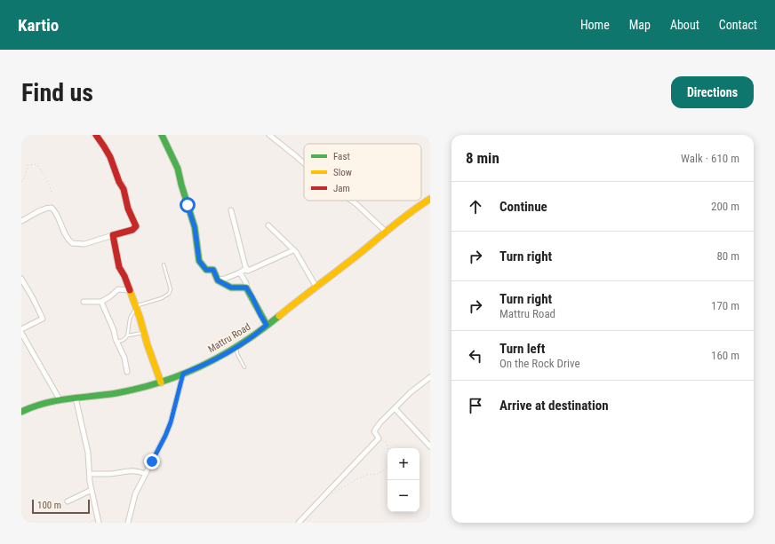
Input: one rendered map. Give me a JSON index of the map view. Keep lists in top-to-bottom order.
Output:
{
  "streets": {
    "street": ["Mattru Road"]
  },
  "legend": ["Fast", "Slow", "Jam"],
  "scale_bar": "100 m",
  "page": {
    "header": "Kartio",
    "nav": [
      "Home",
      "Map",
      "About",
      "Contact"
    ],
    "buttons": "Directions",
    "title": "Find us",
    "heading": ["8 min", "Walk · 610 m"],
    "list": [
      ["Continue", "200 m"],
      ["Turn right", "80 m"],
      ["Turn right", "Mattru Road", "170 m"],
      ["Turn left", "On the Rock Drive", "160 m"],
      "Arrive at destination"
    ],
    "map_buttons": ["+", "−"],
    "scale": "100 m"
  }
}
